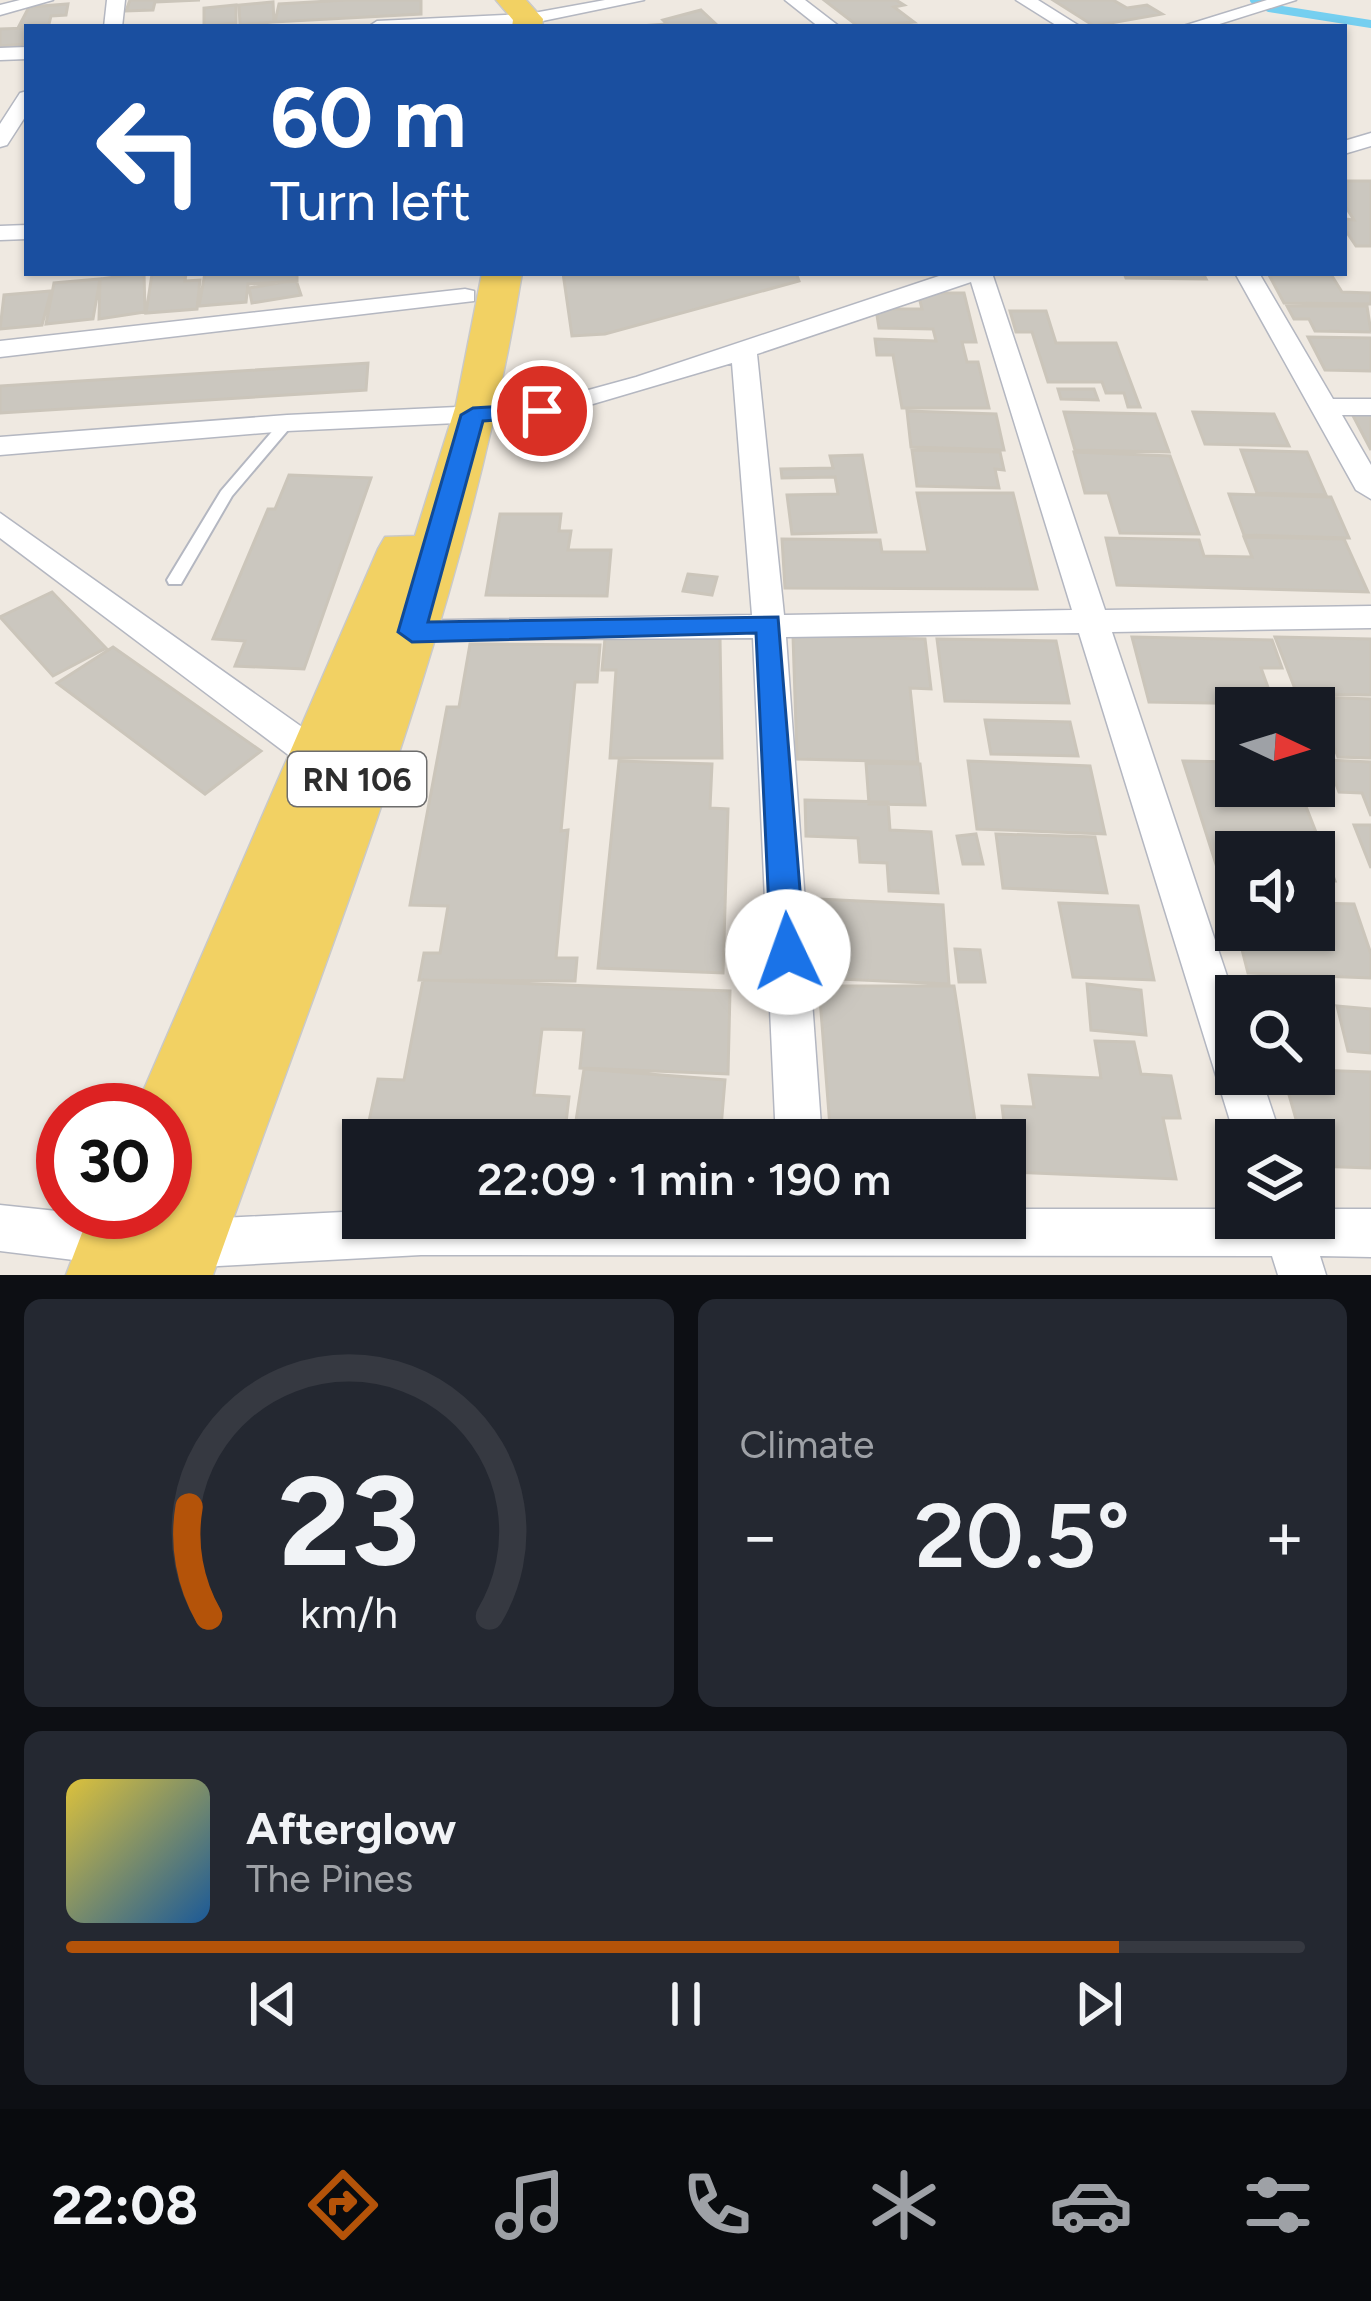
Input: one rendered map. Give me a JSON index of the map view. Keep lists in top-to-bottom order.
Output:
{
  "streets": {
    "main road": ["RN 106"]
  },
  "north": "right",
  "page": {
    "turn": ["60 m", "Turn left"],
    "limit": "30",
    "trip": "22:09 · 1 min · 190 m",
    "tile": "Climate",
    "heat": ["−", "20.5°", "+"],
    "song": ["Afterglow", "The Pines"],
    "tabs": "22:08",
    "gauge": ["23", "km/h"]
  }
}
